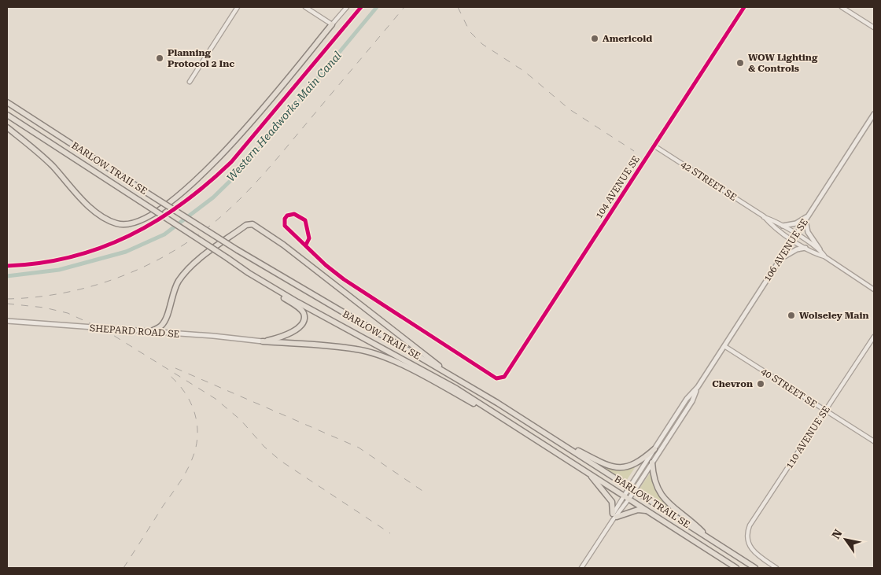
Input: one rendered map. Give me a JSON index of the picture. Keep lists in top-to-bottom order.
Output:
{
  "streets": {
    "main road": ["BARLOW TRAIL SE"],
    "street": [
      "42 STREET SE",
      "104 AVENUE SE",
      "106 AVENUE SE",
      "SHEPARD ROAD SE",
      "40 STREET SE",
      "110 AVENUE SE"
    ]
  },
  "crossings": [
    ["BARLOW TRAIL SE", "106 AVENUE SE"],
    ["42 STREET SE", "104 AVENUE SE"],
    ["42 STREET SE", "106 AVENUE SE"],
    ["106 AVENUE SE", "40 STREET SE"],
    ["40 STREET SE", "110 AVENUE SE"]
  ],
  "water": ["Western Headworks Main Canal"],
  "places": [
    "Americold",
    "Planning Protocol 2 Inc",
    "WOW Lighting & Controls",
    "Wolseley Main",
    "Chevron"
  ],
  "north": "top left"
}
